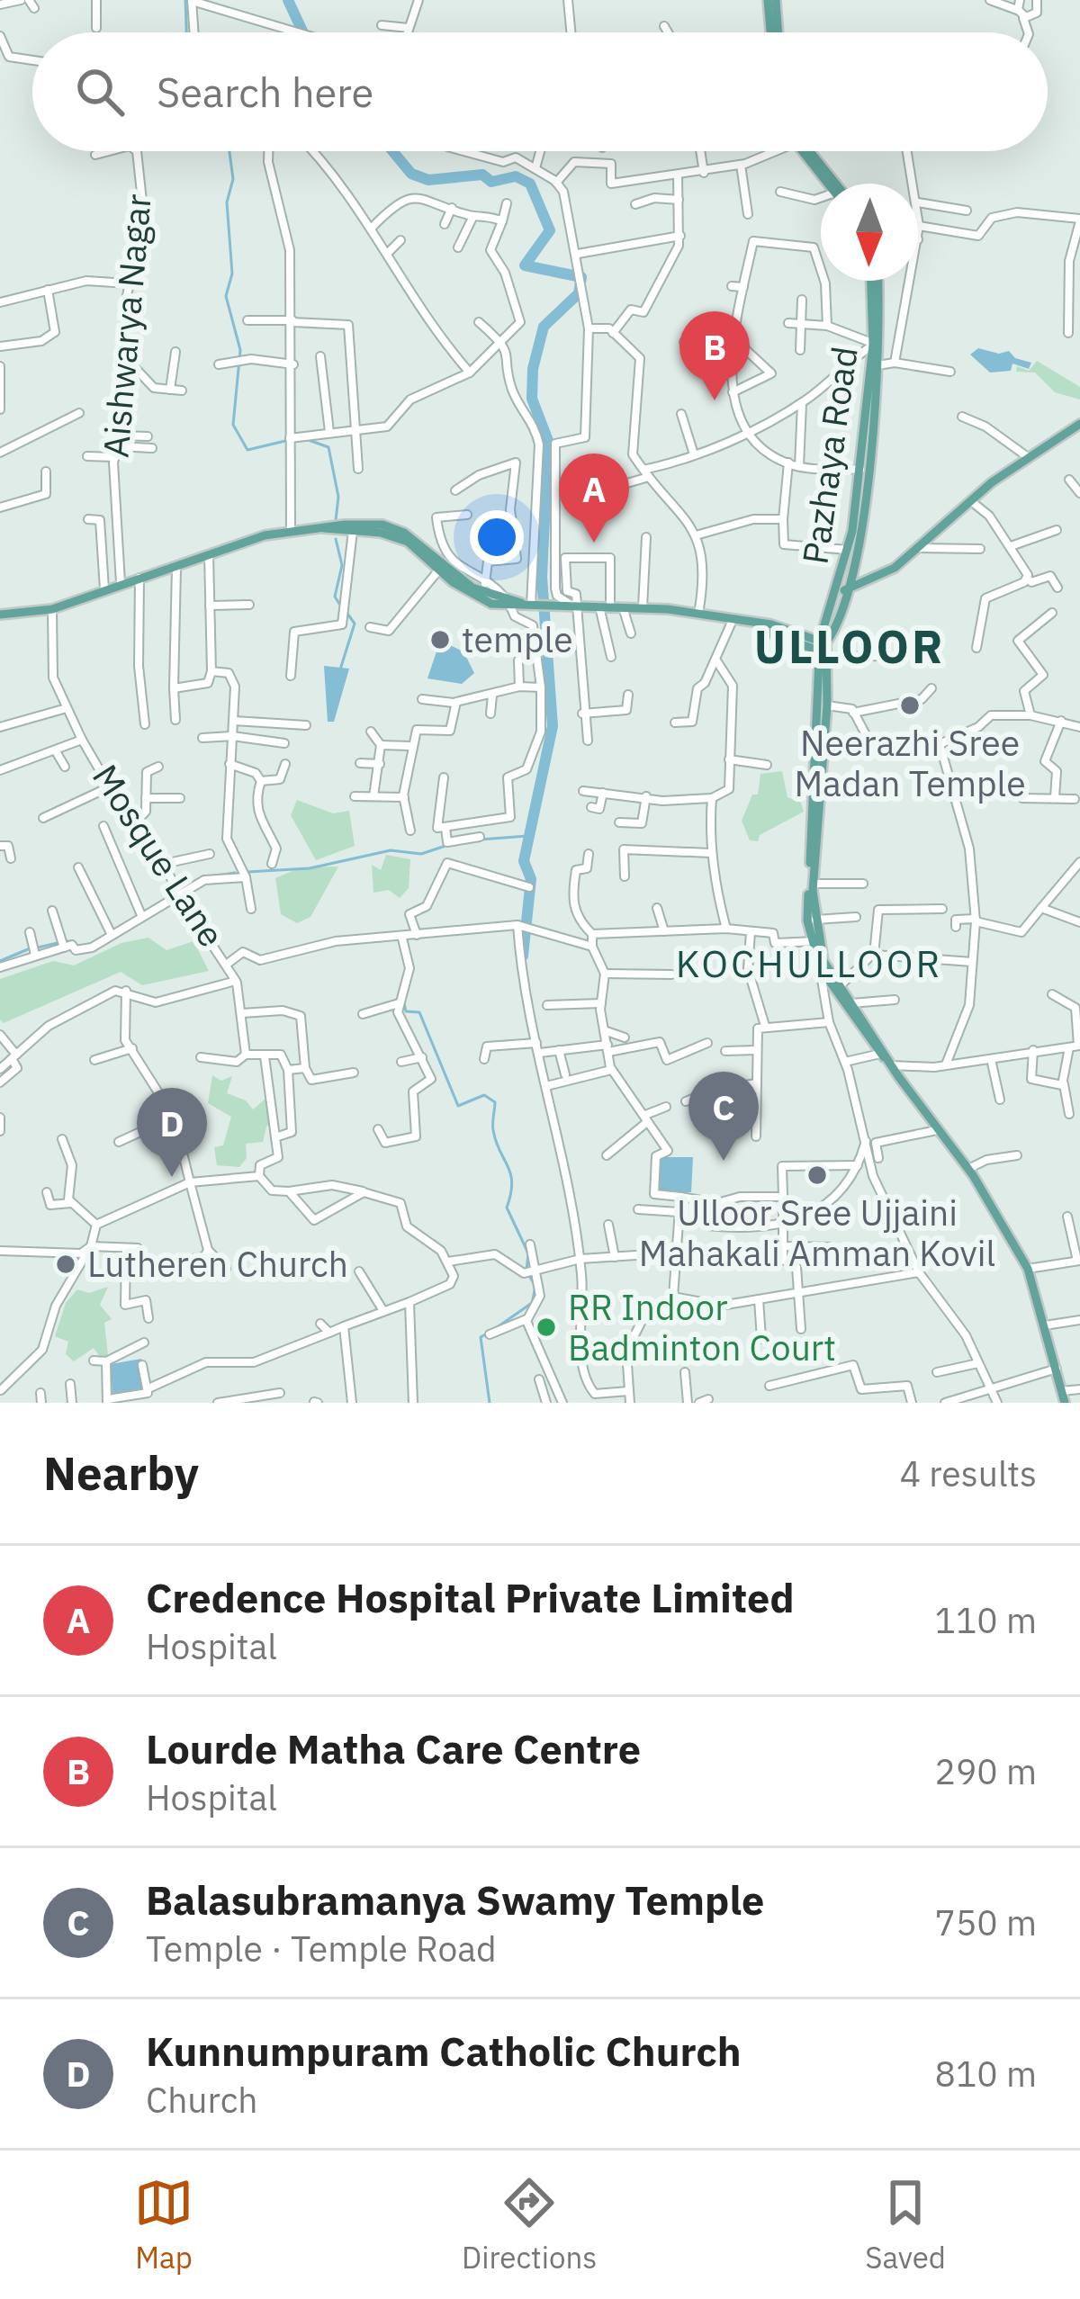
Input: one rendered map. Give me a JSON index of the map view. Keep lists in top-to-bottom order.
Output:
{
  "streets": {
    "main road": ["Pazhaya Road"],
    "street": ["Aishwarya Nagar", "Mosque Lane"]
  },
  "districts": ["ULLOOR", "KOCHULLOOR"],
  "places": [
    "temple",
    "Neerazhi Sree Madan Temple",
    "Ulloor Sree Ujjaini Mahakali Amman Kovil",
    "Lutheren Church",
    "RR Indoor Badminton Court"
  ],
  "north": "bottom",
  "page": {
    "search": "Search here",
    "pins": [
      "B",
      "A",
      "C",
      "D"
    ],
    "heading": ["Nearby", "4 results"],
    "list": [
      {
        "mark": "A",
        "name": "Credence Hospital Private Limited",
        "note": "Hospital",
        "value": "110 m"
      },
      {
        "mark": "B",
        "name": "Lourde Matha Care Centre",
        "note": "Hospital",
        "value": "290 m"
      },
      {
        "mark": "C",
        "name": "Balasubramanya Swamy Temple",
        "note": "Temple · Temple Road",
        "value": "750 m"
      },
      {
        "mark": "D",
        "name": "Kunnumpuram Catholic Church",
        "note": "Church",
        "value": "810 m"
      }
    ],
    "nav": ["Map", "Directions", "Saved"]
  }
}
